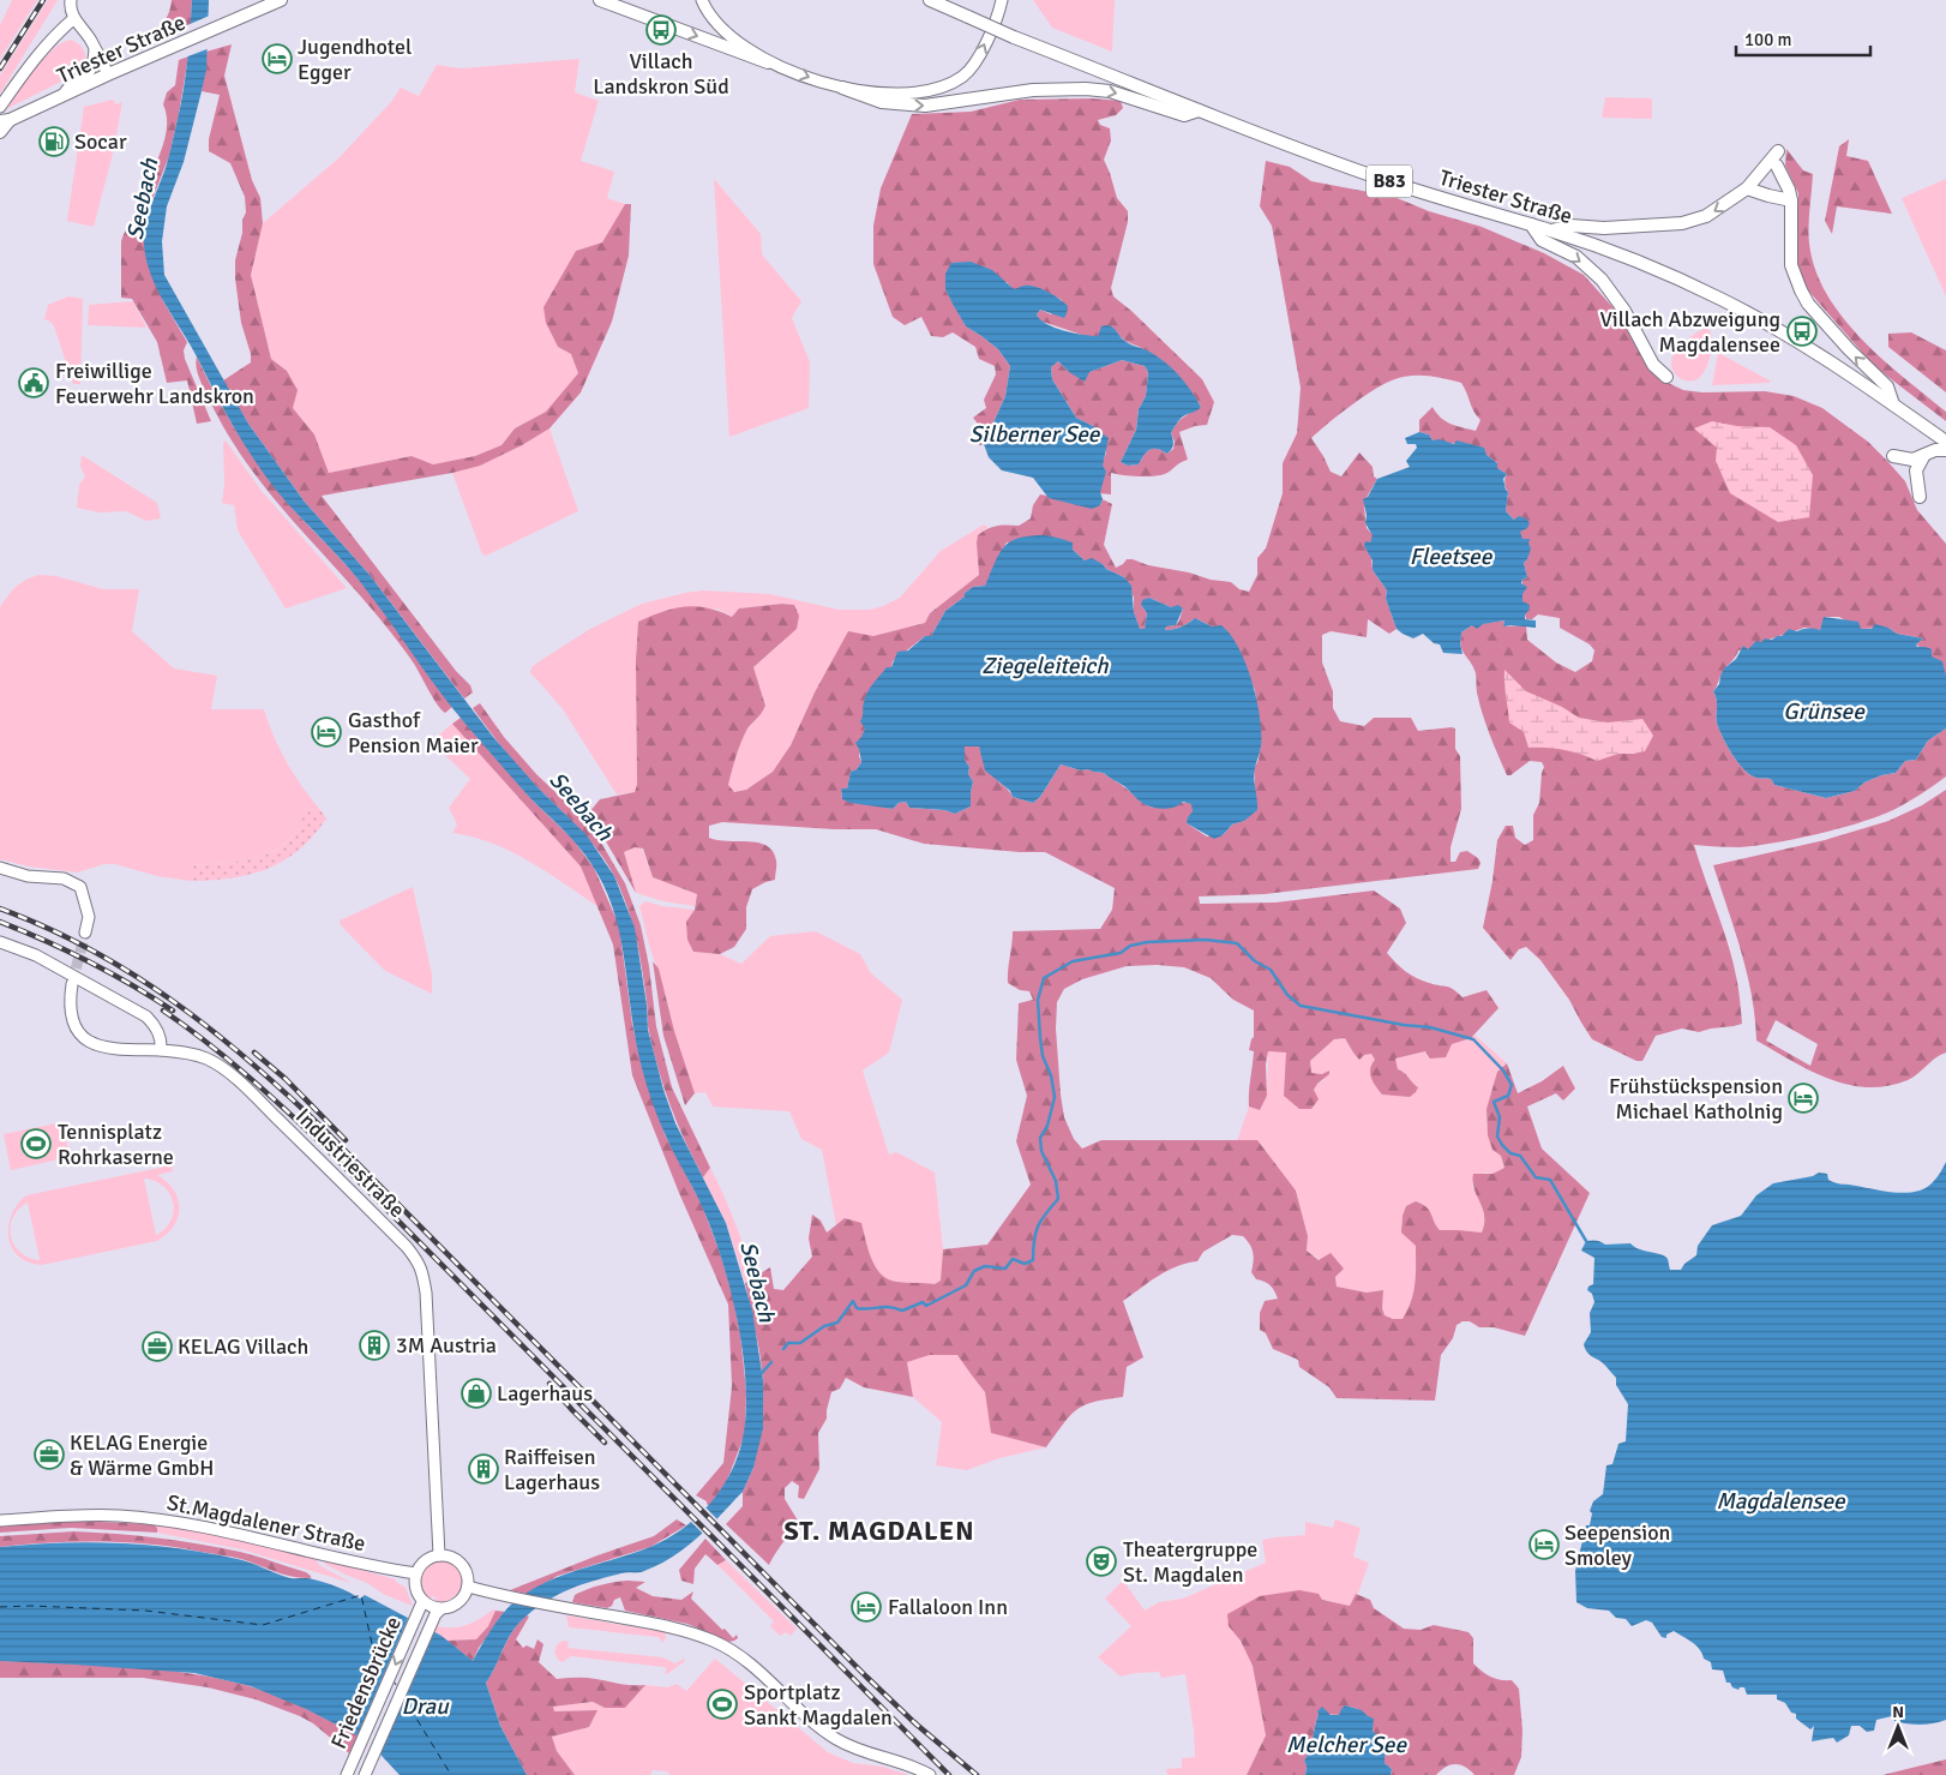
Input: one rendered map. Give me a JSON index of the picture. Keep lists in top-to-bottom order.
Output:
{
  "streets": {
    "main road": ["Triester Straße", "B83"],
    "street": ["Industriestraße", "St.Magdalener Straße", "Friedensbrücke"]
  },
  "crossings": [
    ["Industriestraße", "St.Magdalener Straße"],
    ["Industriestraße", "Friedensbrücke"],
    ["St.Magdalener Straße", "Friedensbrücke"]
  ],
  "districts": ["ST. MAGDALEN"],
  "water": [
    "Seebach",
    "Silberner See",
    "Fleetsee",
    "Ziegeleiteich",
    "Grünsee",
    "Magdalensee",
    "Drau",
    "Melcher See"
  ],
  "places": {
    "bus stop": ["Villach Landskron Süd", "Villach Abzweigung Magdalensee"],
    "hotel": [
      "Jugendhotel Egger",
      "Gasthof Pension Maier",
      "Frühstückspension Michael Katholnig",
      "Seepension Smoley",
      "Fallaloon Inn"
    ],
    "fuel station": ["Socar"],
    "public building": ["Freiwillige Feuerwehr Landskron"],
    "sports": ["Tennisplatz Rohrkaserne", "Sportplatz Sankt Magdalen"],
    "building": ["3M Austria", "Raiffeisen Lagerhaus"],
    "office": ["KELAG Villach", "KELAG Energie & Wärme GmbH"],
    "shop": ["Lagerhaus"],
    "theatre": ["Theatergruppe St. Magdalen"]
  },
  "scale_bar": "100 m",
  "north": "top"
}
